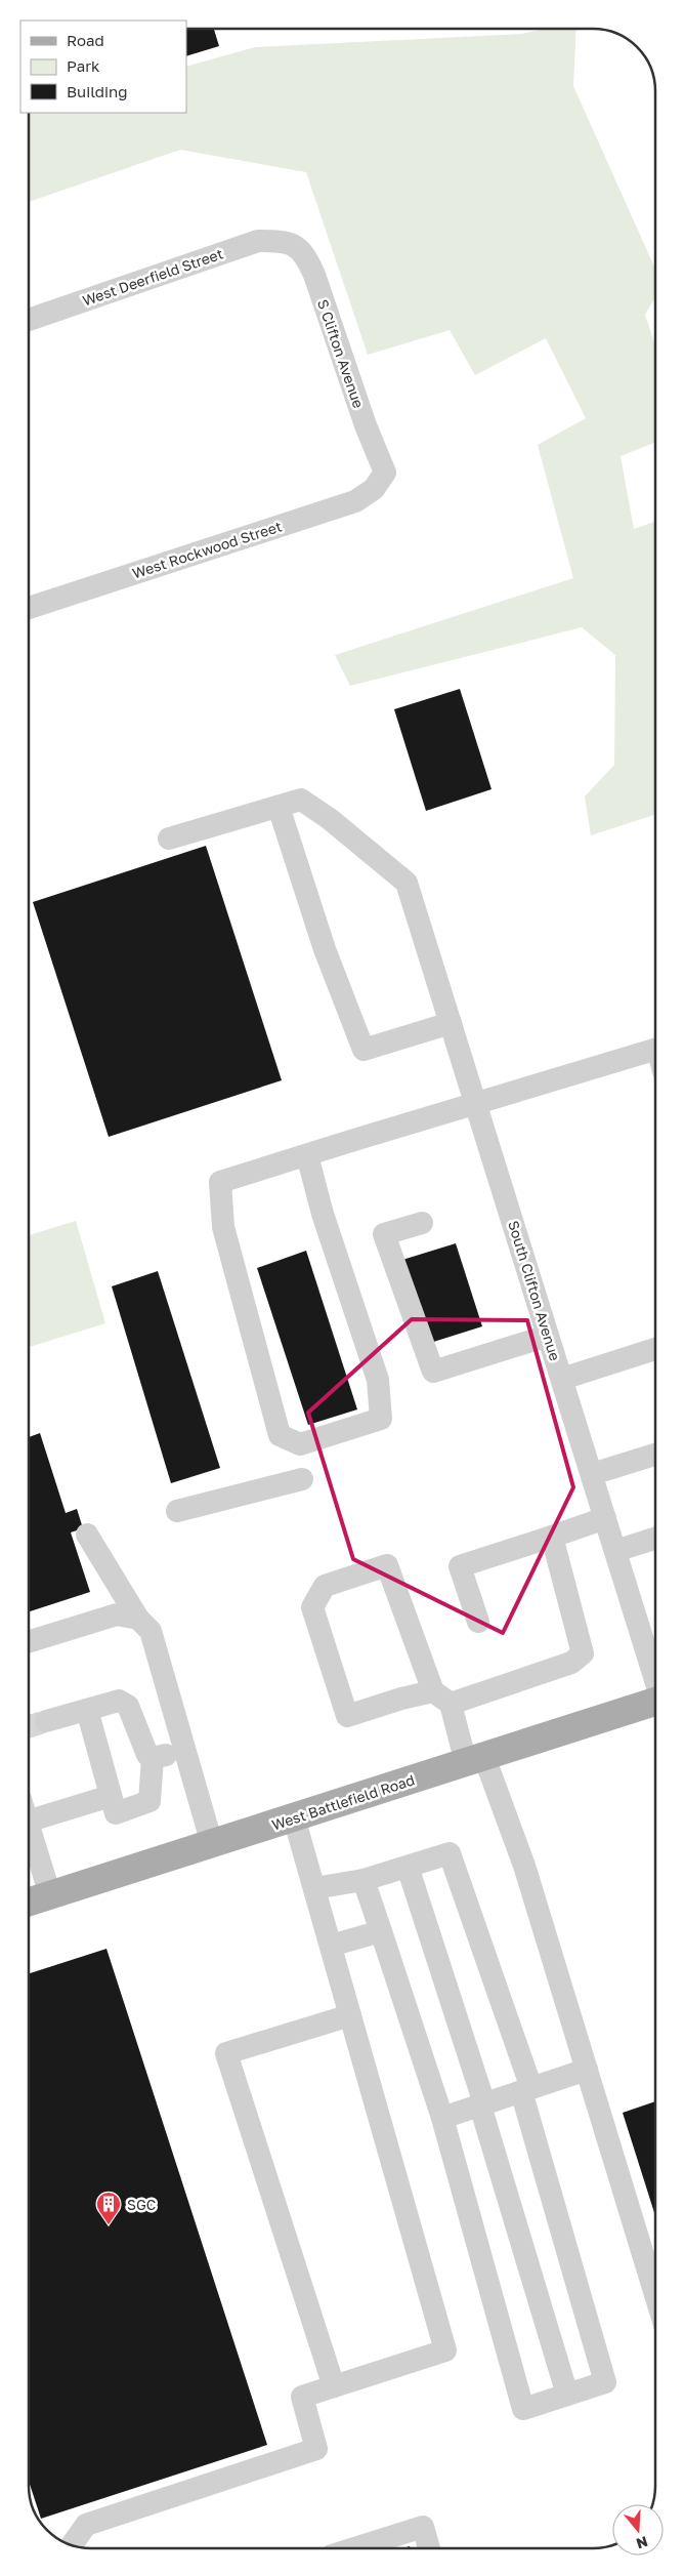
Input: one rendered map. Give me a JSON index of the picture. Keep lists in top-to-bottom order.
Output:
{
  "streets": {
    "main road": ["West Battlefield Road"],
    "street": [
      "West Deerfield Street",
      "S Clifton Avenue",
      "West Rockwood Street",
      "South Clifton Avenue"
    ]
  },
  "crossings": [
    ["West Deerfield Street", "S Clifton Avenue"],
    ["S Clifton Avenue", "West Rockwood Street"]
  ],
  "places": {
    "building": ["SGC"]
  },
  "legend": ["Road", "Park", "Building"],
  "north": "bottom"
}
